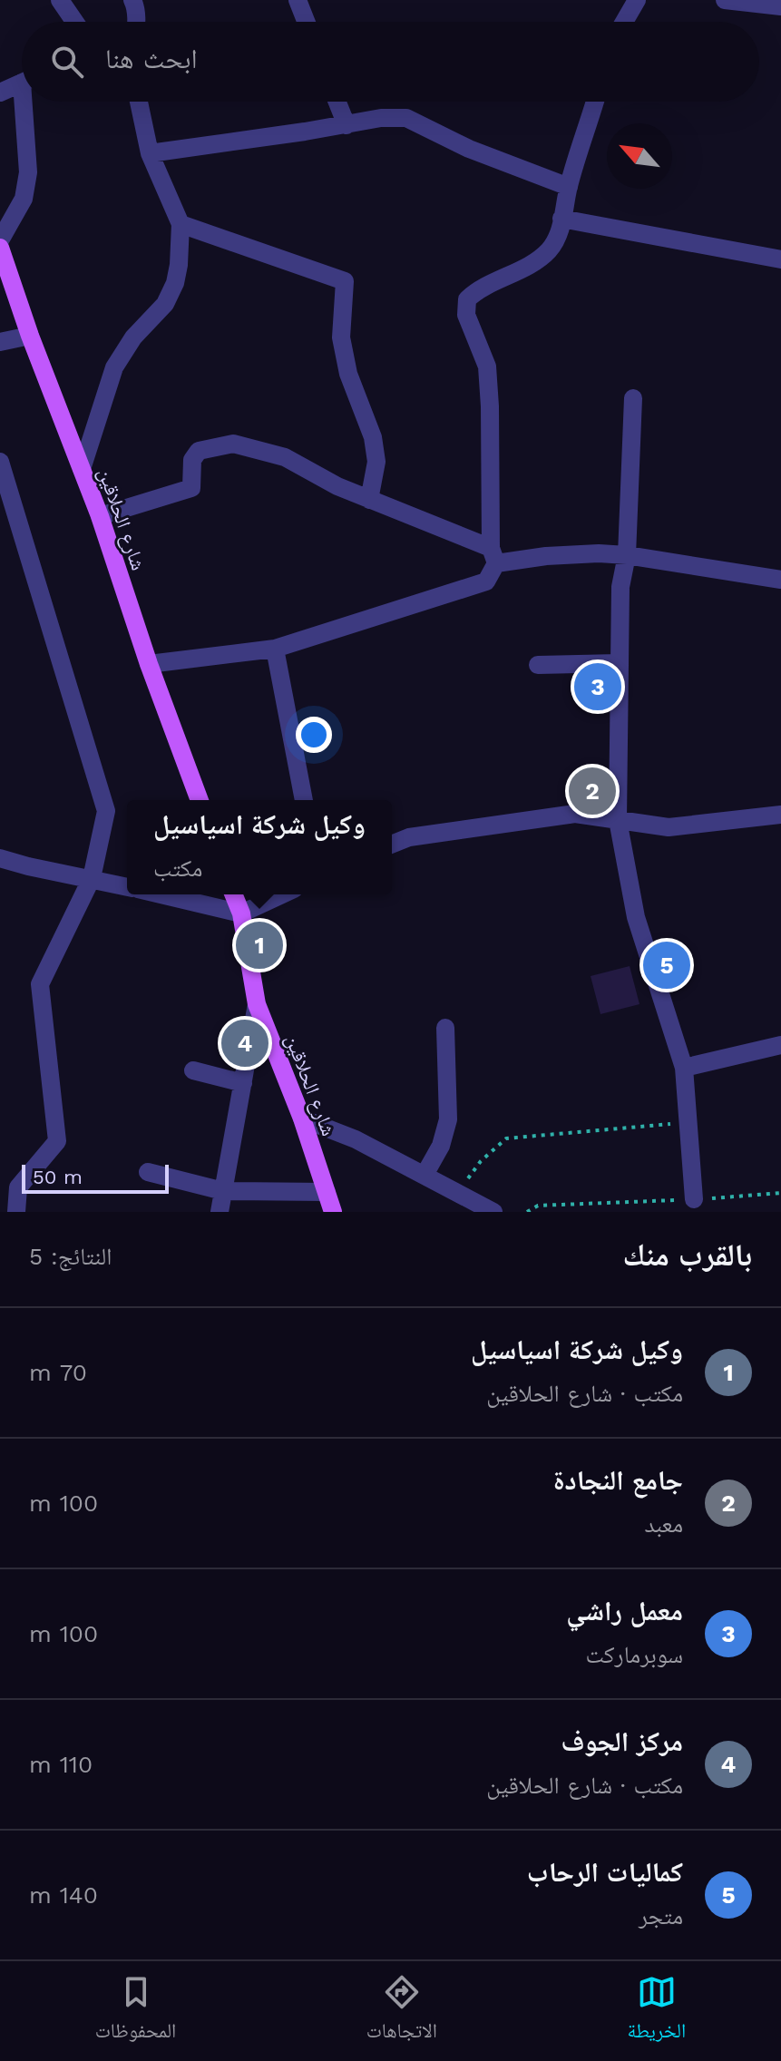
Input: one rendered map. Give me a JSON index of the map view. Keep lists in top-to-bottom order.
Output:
{
  "streets": {
    "main road": ["شارع الحلاقين"]
  },
  "scale_bar": "50 m",
  "north": "top left",
  "page": {
    "search": "ابحث هنا",
    "pins": [
      "3",
      "2",
      "1",
      "5",
      "4"
    ],
    "popup": ["وكيل شركة اسياسيل", "مكتب"],
    "scale": "50 m",
    "heading": ["بالقرب منك", "النتائج: 5"],
    "list": [
      {
        "mark": "1",
        "name": "وكيل شركة اسياسيل",
        "note": "مكتب · شارع الحلاقين",
        "value": "70 m"
      },
      {
        "mark": "2",
        "name": "جامع النجادة",
        "note": "معبد",
        "value": "100 m"
      },
      {
        "mark": "3",
        "name": "معمل راشي",
        "note": "سوبرماركت",
        "value": "100 m"
      },
      {
        "mark": "4",
        "name": "مركز الجوف",
        "note": "مكتب · شارع الحلاقين",
        "value": "110 m"
      },
      {
        "mark": "5",
        "name": "كماليات الرحاب",
        "note": "متجر",
        "value": "140 m"
      }
    ],
    "nav": ["الخريطة", "الاتجاهات", "المحفوظات"]
  }
}
